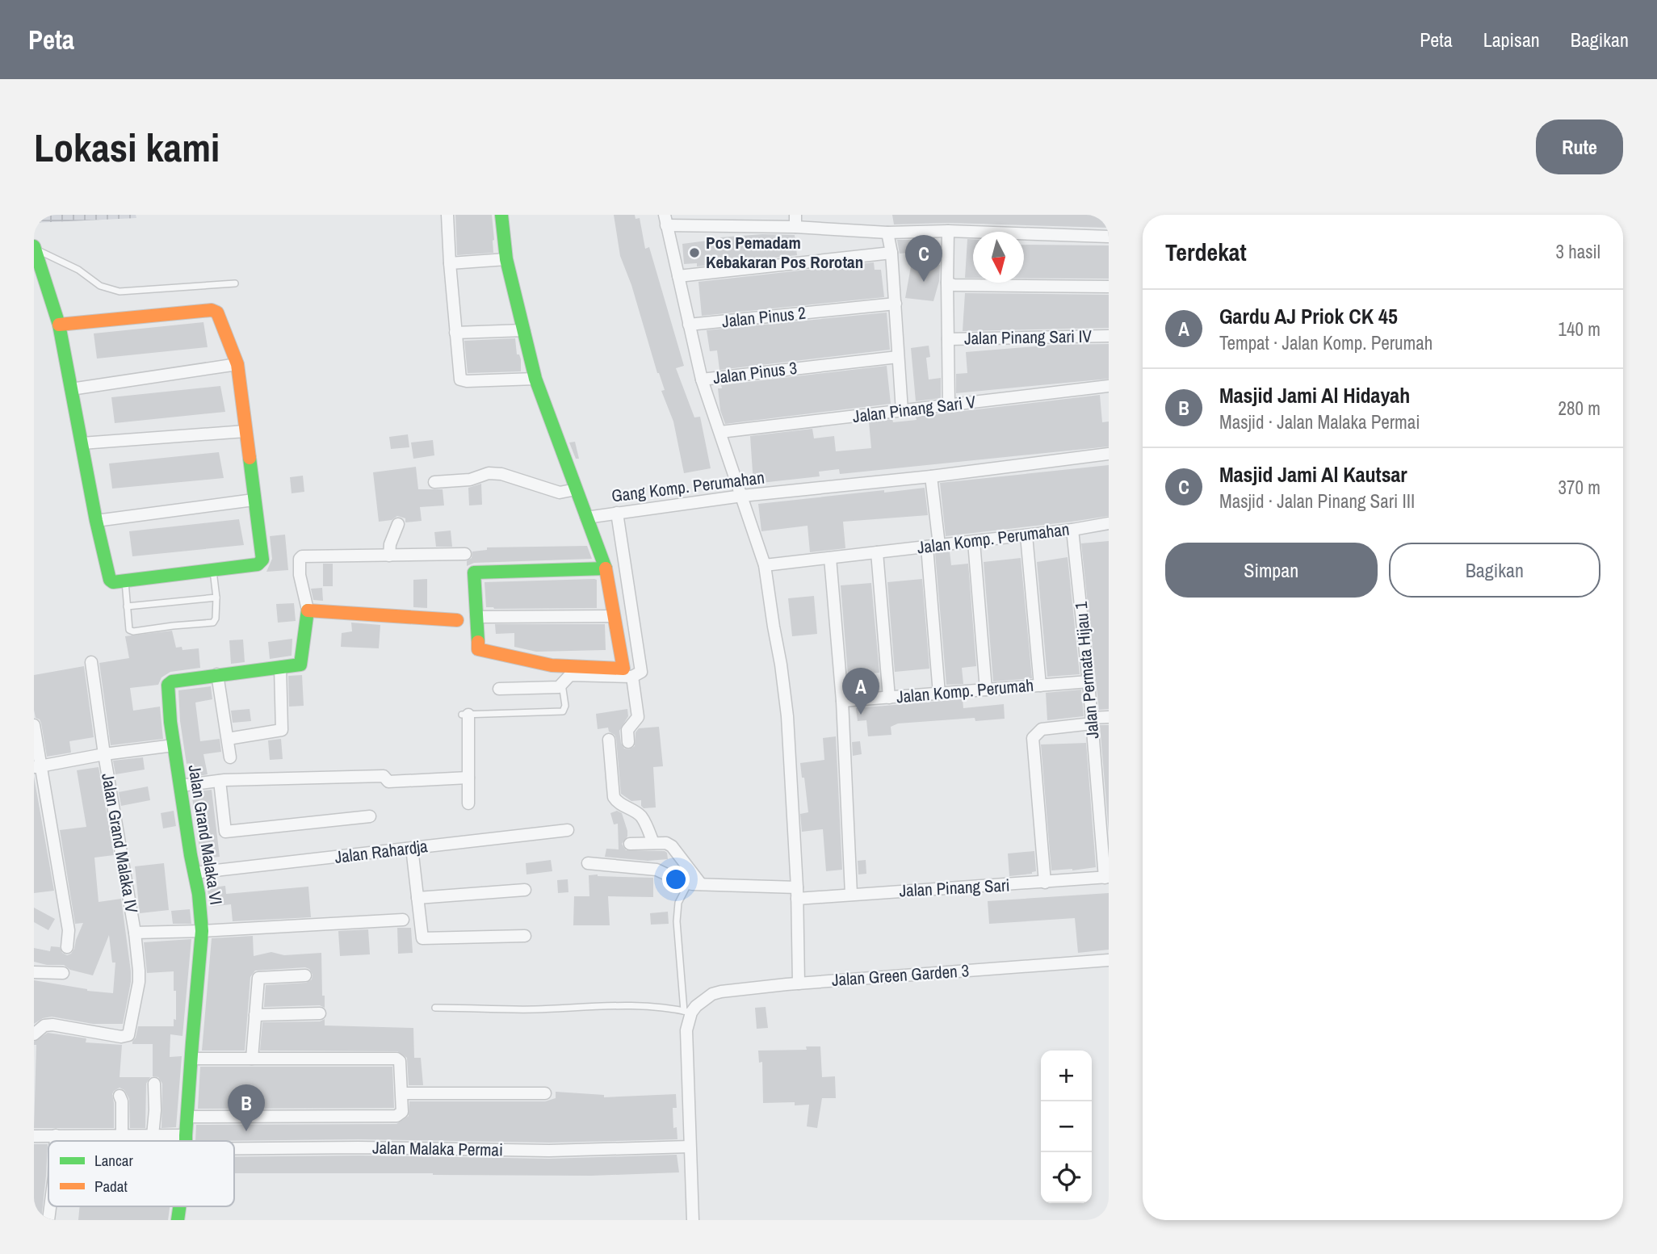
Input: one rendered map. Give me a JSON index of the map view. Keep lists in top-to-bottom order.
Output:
{
  "streets": {
    "street": [
      "Jalan Pinus 2",
      "Jalan Pinang Sari IV",
      "Jalan Pinus 3",
      "Jalan Pinang Sari V",
      "Gang Komp. Perumahan",
      "Jalan Komp. Perumahan",
      "Jalan Permata Hijau 1",
      "Jalan Komp. Perumah",
      "Jalan Grand Malaka VI",
      "Jalan Grand Malaka IV",
      "Jalan Rahardja",
      "Jalan Pinang Sari",
      "Jalan Green Garden 3",
      "Jalan Malaka Permai"
    ]
  },
  "crossings": [
    ["Jalan Pinang Sari IV", "Jalan Pinang Sari V"],
    ["Jalan Pinus 3", "Jalan Pinang Sari V"],
    ["Jalan Pinus 3", "Gang Komp. Perumahan"],
    ["Jalan Pinus 3", "Jalan Komp. Perumahan"],
    ["Jalan Pinus 3", "Jalan Pinang Sari"],
    ["Jalan Pinus 3", "Jalan Green Garden 3"],
    ["Jalan Komp. Perumahan", "Jalan Permata Hijau 1"],
    ["Jalan Permata Hijau 1", "Jalan Komp. Perumah"],
    ["Jalan Permata Hijau 1", "Jalan Pinang Sari"],
    ["Jalan Grand Malaka VI", "Jalan Rahardja"]
  ],
  "places": ["Pos Pemadam Kebakaran Pos Rorotan"],
  "legend": ["Lancar", "Padat"],
  "north": "bottom",
  "page": {
    "header": "Peta",
    "nav": ["Peta", "Lapisan", "Bagikan"],
    "buttons": [
      "Rute",
      ["Simpan", "Bagikan"]
    ],
    "title": "Lokasi kami",
    "heading": ["Terdekat", "3 hasil"],
    "pins": ["C", "A", "B"],
    "list": [
      {
        "mark": "A",
        "name": "Gardu AJ Priok CK 45",
        "note": "Tempat · Jalan Komp. Perumah",
        "value": "140 m"
      },
      {
        "mark": "B",
        "name": "Masjid Jami Al Hidayah",
        "note": "Masjid · Jalan Malaka Permai",
        "value": "280 m"
      },
      {
        "mark": "C",
        "name": "Masjid Jami Al Kautsar",
        "note": "Masjid · Jalan Pinang Sari III",
        "value": "370 m"
      }
    ],
    "map_buttons": ["+", "−"]
  }
}
